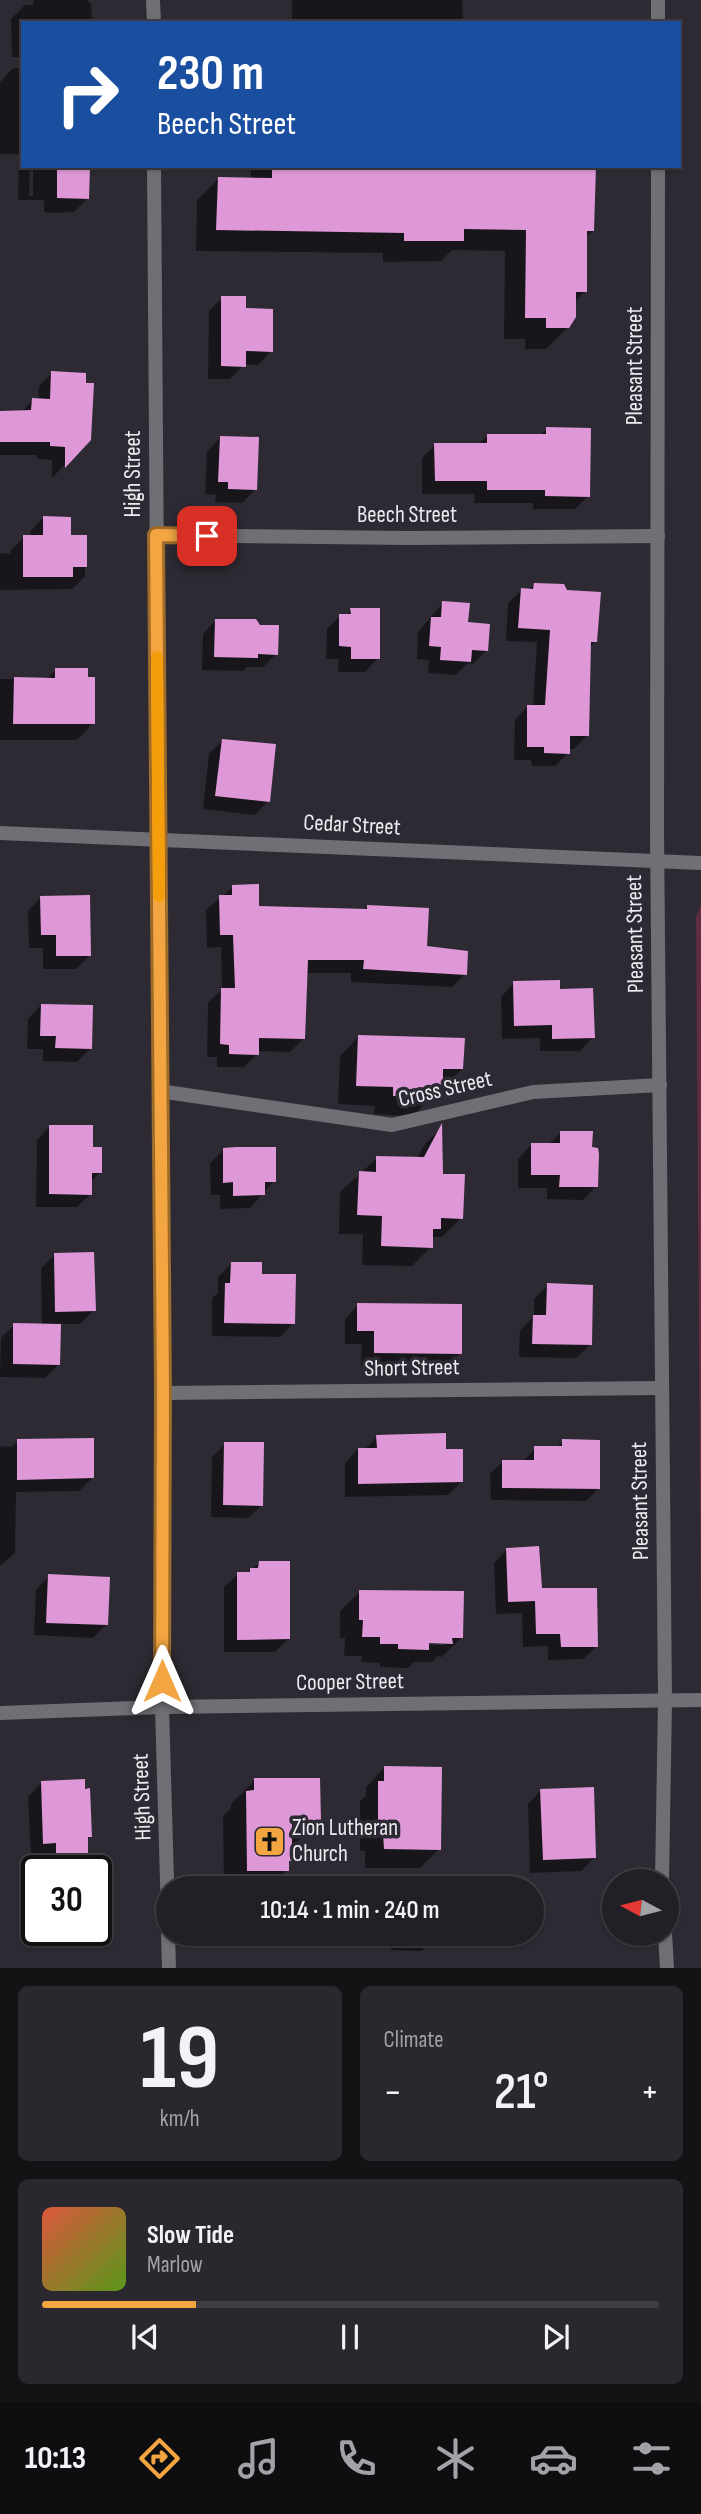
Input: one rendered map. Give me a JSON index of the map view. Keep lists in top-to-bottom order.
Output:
{
  "streets": {
    "street": [
      "Pleasant Street",
      "High Street",
      "Beech Street",
      "Cedar Street",
      "Cross Street",
      "Short Street",
      "Cooper Street"
    ]
  },
  "crossings": [
    ["Pleasant Street", "Beech Street"],
    ["Pleasant Street", "Cedar Street"],
    ["Pleasant Street", "Cross Street"],
    ["Pleasant Street", "Short Street"],
    ["Pleasant Street", "Cooper Street"],
    ["High Street", "Beech Street"],
    ["High Street", "Cedar Street"],
    ["High Street", "Cross Street"],
    ["High Street", "Short Street"],
    ["High Street", "Cooper Street"]
  ],
  "places": {
    "church": ["Zion Lutheran Church"]
  },
  "north": "left",
  "page": {
    "turn": ["230 m", "Beech Street"],
    "limit": "30",
    "trip": "10:14 · 1 min · 240 m",
    "tile": [
      ["19", "km/h"],
      "Climate"
    ],
    "heat": ["−", "21°", "+"],
    "song": ["Slow Tide", "Marlow"],
    "tabs": "10:13"
  }
}
